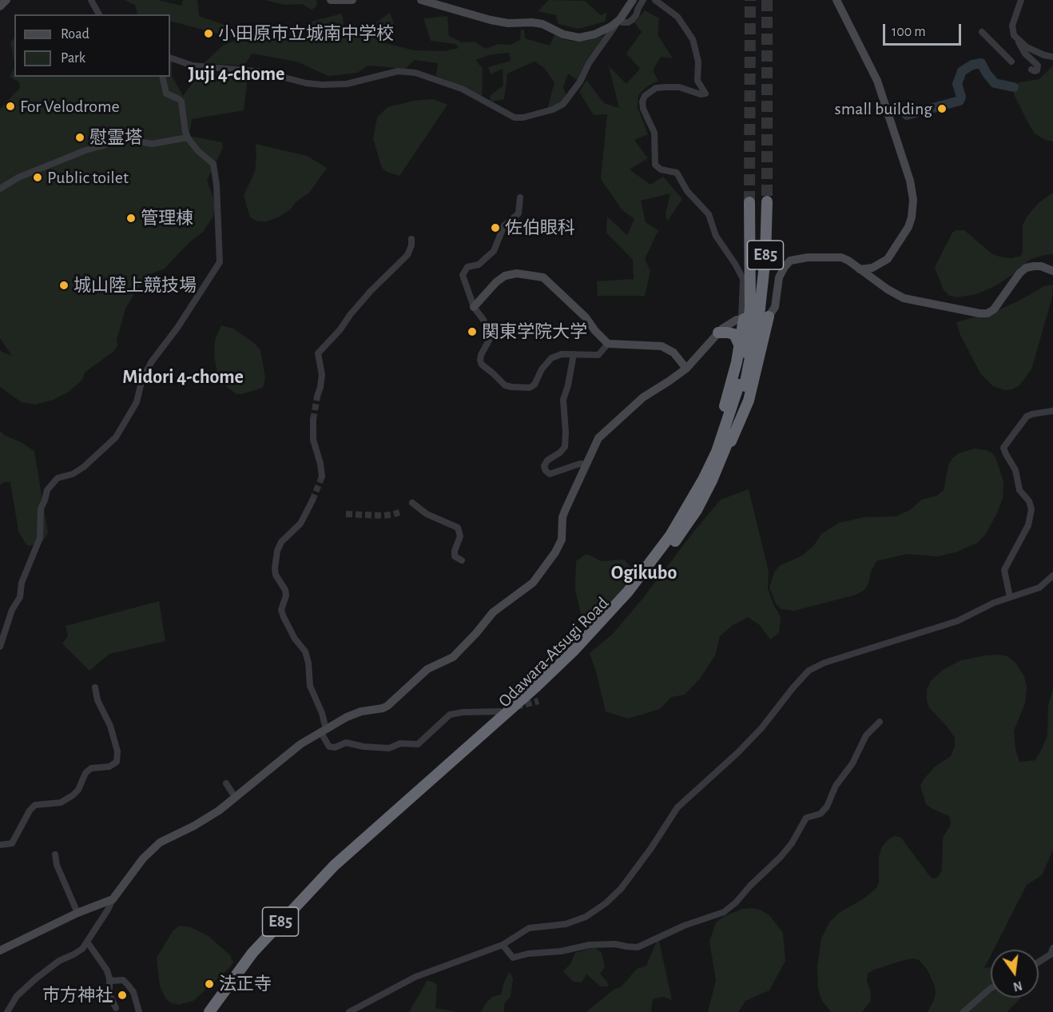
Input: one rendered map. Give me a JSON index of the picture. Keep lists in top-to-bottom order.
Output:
{
  "streets": {
    "highway": ["E85", "Odawara-Atsugi Road"]
  },
  "districts": ["Juji 4-chome", "Midori 4-chome", "Ogikubo"],
  "places": [
    "小田原市立城南中学校",
    "For Velodrome",
    "small building",
    "慰霊塔",
    "Public toilet",
    "管理棟",
    "佐伯眼科",
    "城山陸上競技場",
    "関東学院大学",
    "法正寺",
    "市方神社"
  ],
  "legend": ["Road", "Park"],
  "scale_bar": "100 m",
  "north": "bottom"
}
